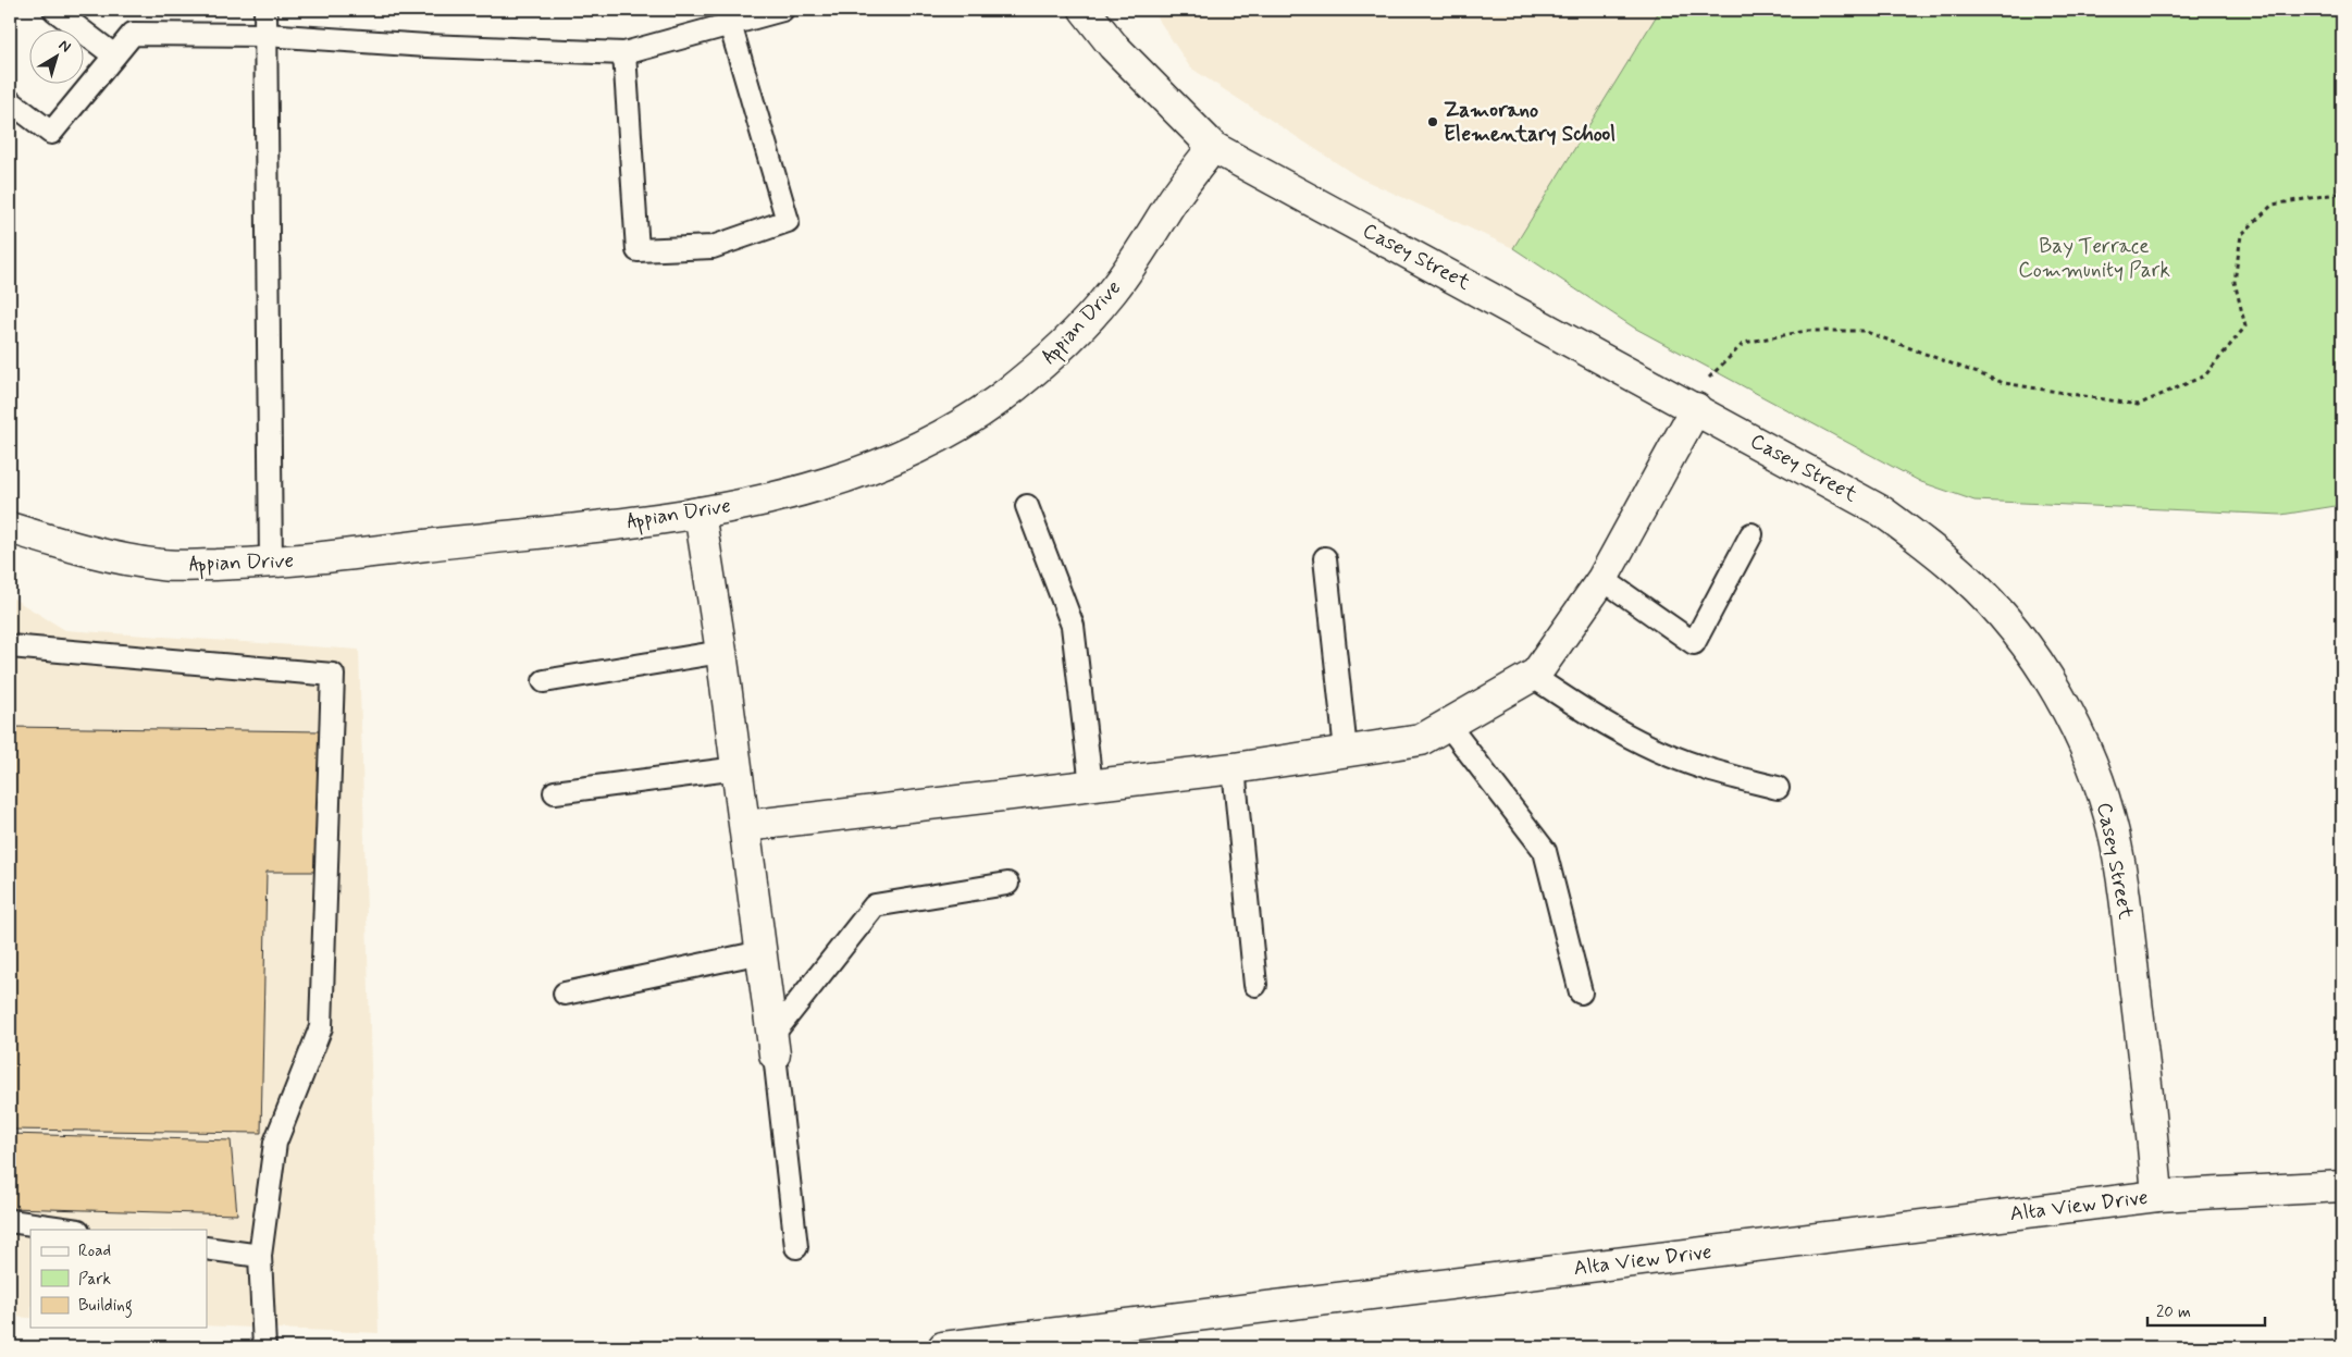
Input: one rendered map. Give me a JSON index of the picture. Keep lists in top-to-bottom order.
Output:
{
  "streets": {
    "street": ["Casey Street", "Appian Drive", "Alta View Drive"]
  },
  "crossings": [
    ["Casey Street", "Appian Drive"],
    ["Casey Street", "Alta View Drive"]
  ],
  "parks": ["Bay Terrace Community Park"],
  "places": ["Zamorano Elementary School"],
  "legend": ["Road", "Park", "Building"],
  "scale_bar": "20 m",
  "north": "top right"
}
